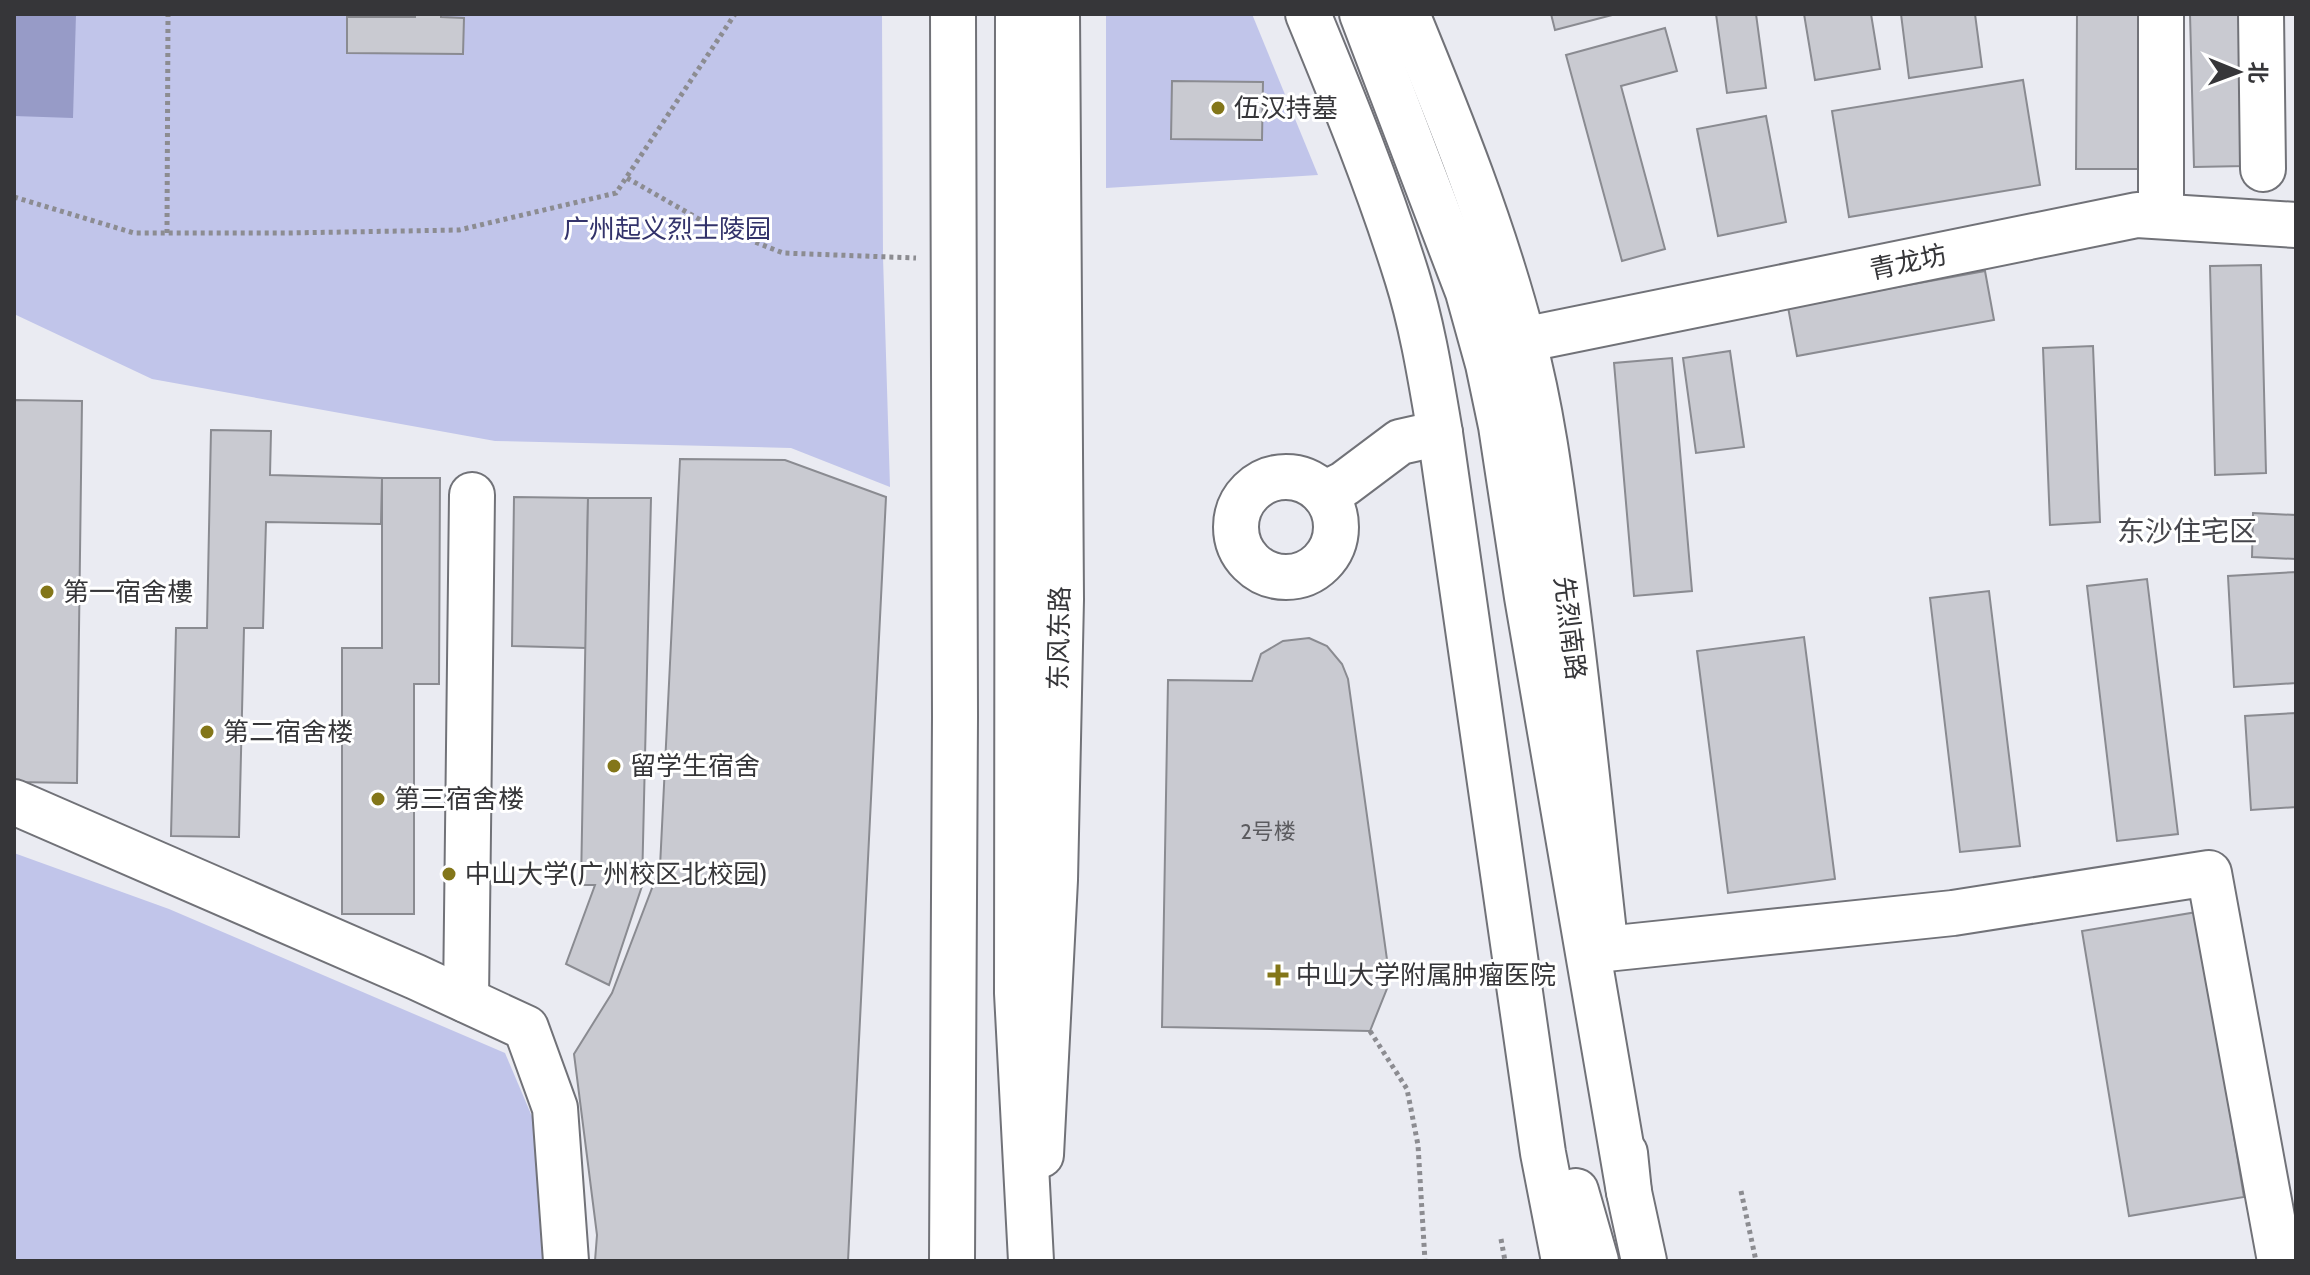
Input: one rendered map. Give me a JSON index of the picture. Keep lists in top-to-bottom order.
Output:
{
  "streets": {
    "main road": ["青龙坊", "先烈南路", "东风东路"]
  },
  "crossings": [
    ["青龙坊", "先烈南路"]
  ],
  "districts": ["东沙住宅区"],
  "parks": ["广州起义烈士陵园"],
  "places": {
    "other": [
      "伍汉持墓",
      "第一宿舍樓",
      "第二宿舍楼",
      "留学生宿舍",
      "第三宿舍楼",
      "中山大学(广州校区北校园)"
    ],
    "health": ["中山大学附属肿瘤医院"]
  },
  "house_numbers": ["2号楼"],
  "north": "right"
}
